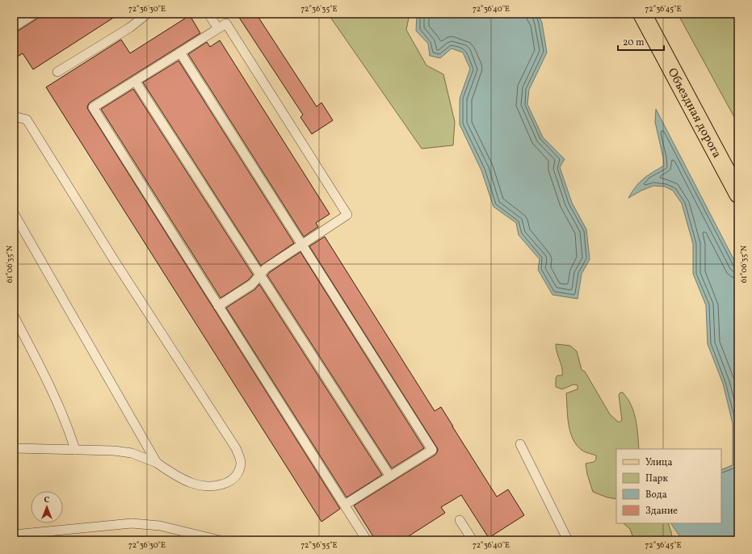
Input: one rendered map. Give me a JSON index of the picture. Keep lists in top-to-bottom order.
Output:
{
  "streets": {
    "main road": ["Объездная дорога"]
  },
  "legend": [
    "Улица",
    "Парк",
    "Вода",
    "Здание"
  ],
  "scale_bar": "20 m",
  "north": "top",
  "coordinates": [
    "72°36'30\"E",
    "72°36'35\"E",
    "72°36'40\"E",
    "72°36'45\"E",
    "61°06'35\"N"
  ]
}
